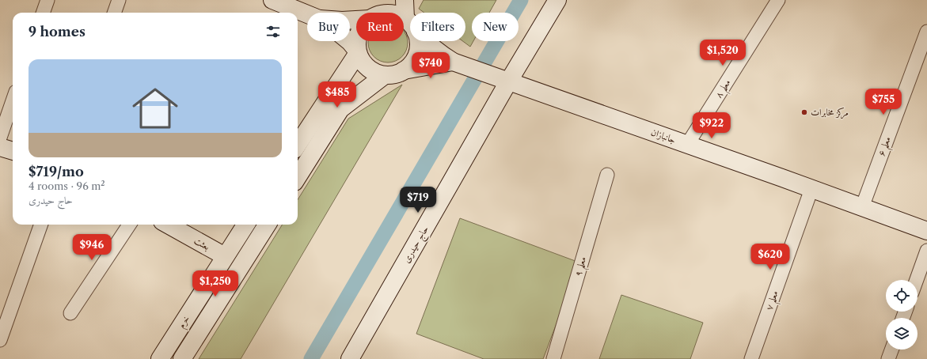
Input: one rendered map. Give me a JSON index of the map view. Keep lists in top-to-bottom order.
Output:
{
  "streets": {
    "street": [
      "معلم ۸",
      "جانبازان",
      "معلم ۶",
      "بعثت",
      "حاج حیدری",
      "معلم ۹",
      "معلم ۷",
      "خرم"
    ]
  },
  "crossings": [
    ["معلم ۸", "جانبازان"],
    ["جانبازان", "معلم ۶"],
    ["جانبازان", "حاج حیدری"],
    ["جانبازان", "معلم ۷"],
    ["بعثت", "خرم"]
  ],
  "places": ["مرکز مخابرات"],
  "page": {
    "chip": [
      "Buy",
      "Rent",
      "Filters",
      "New"
    ],
    "heading": "9 homes",
    "price": [
      "$1,520",
      "$740",
      "$485",
      "$755",
      "$922",
      "$719",
      "$946",
      "$620",
      "$1,250"
    ],
    "list": [
      {
        "name": "$719/mo",
        "note": "4 rooms · 96 m² · حاج حیدری"
      }
    ]
  }
}
